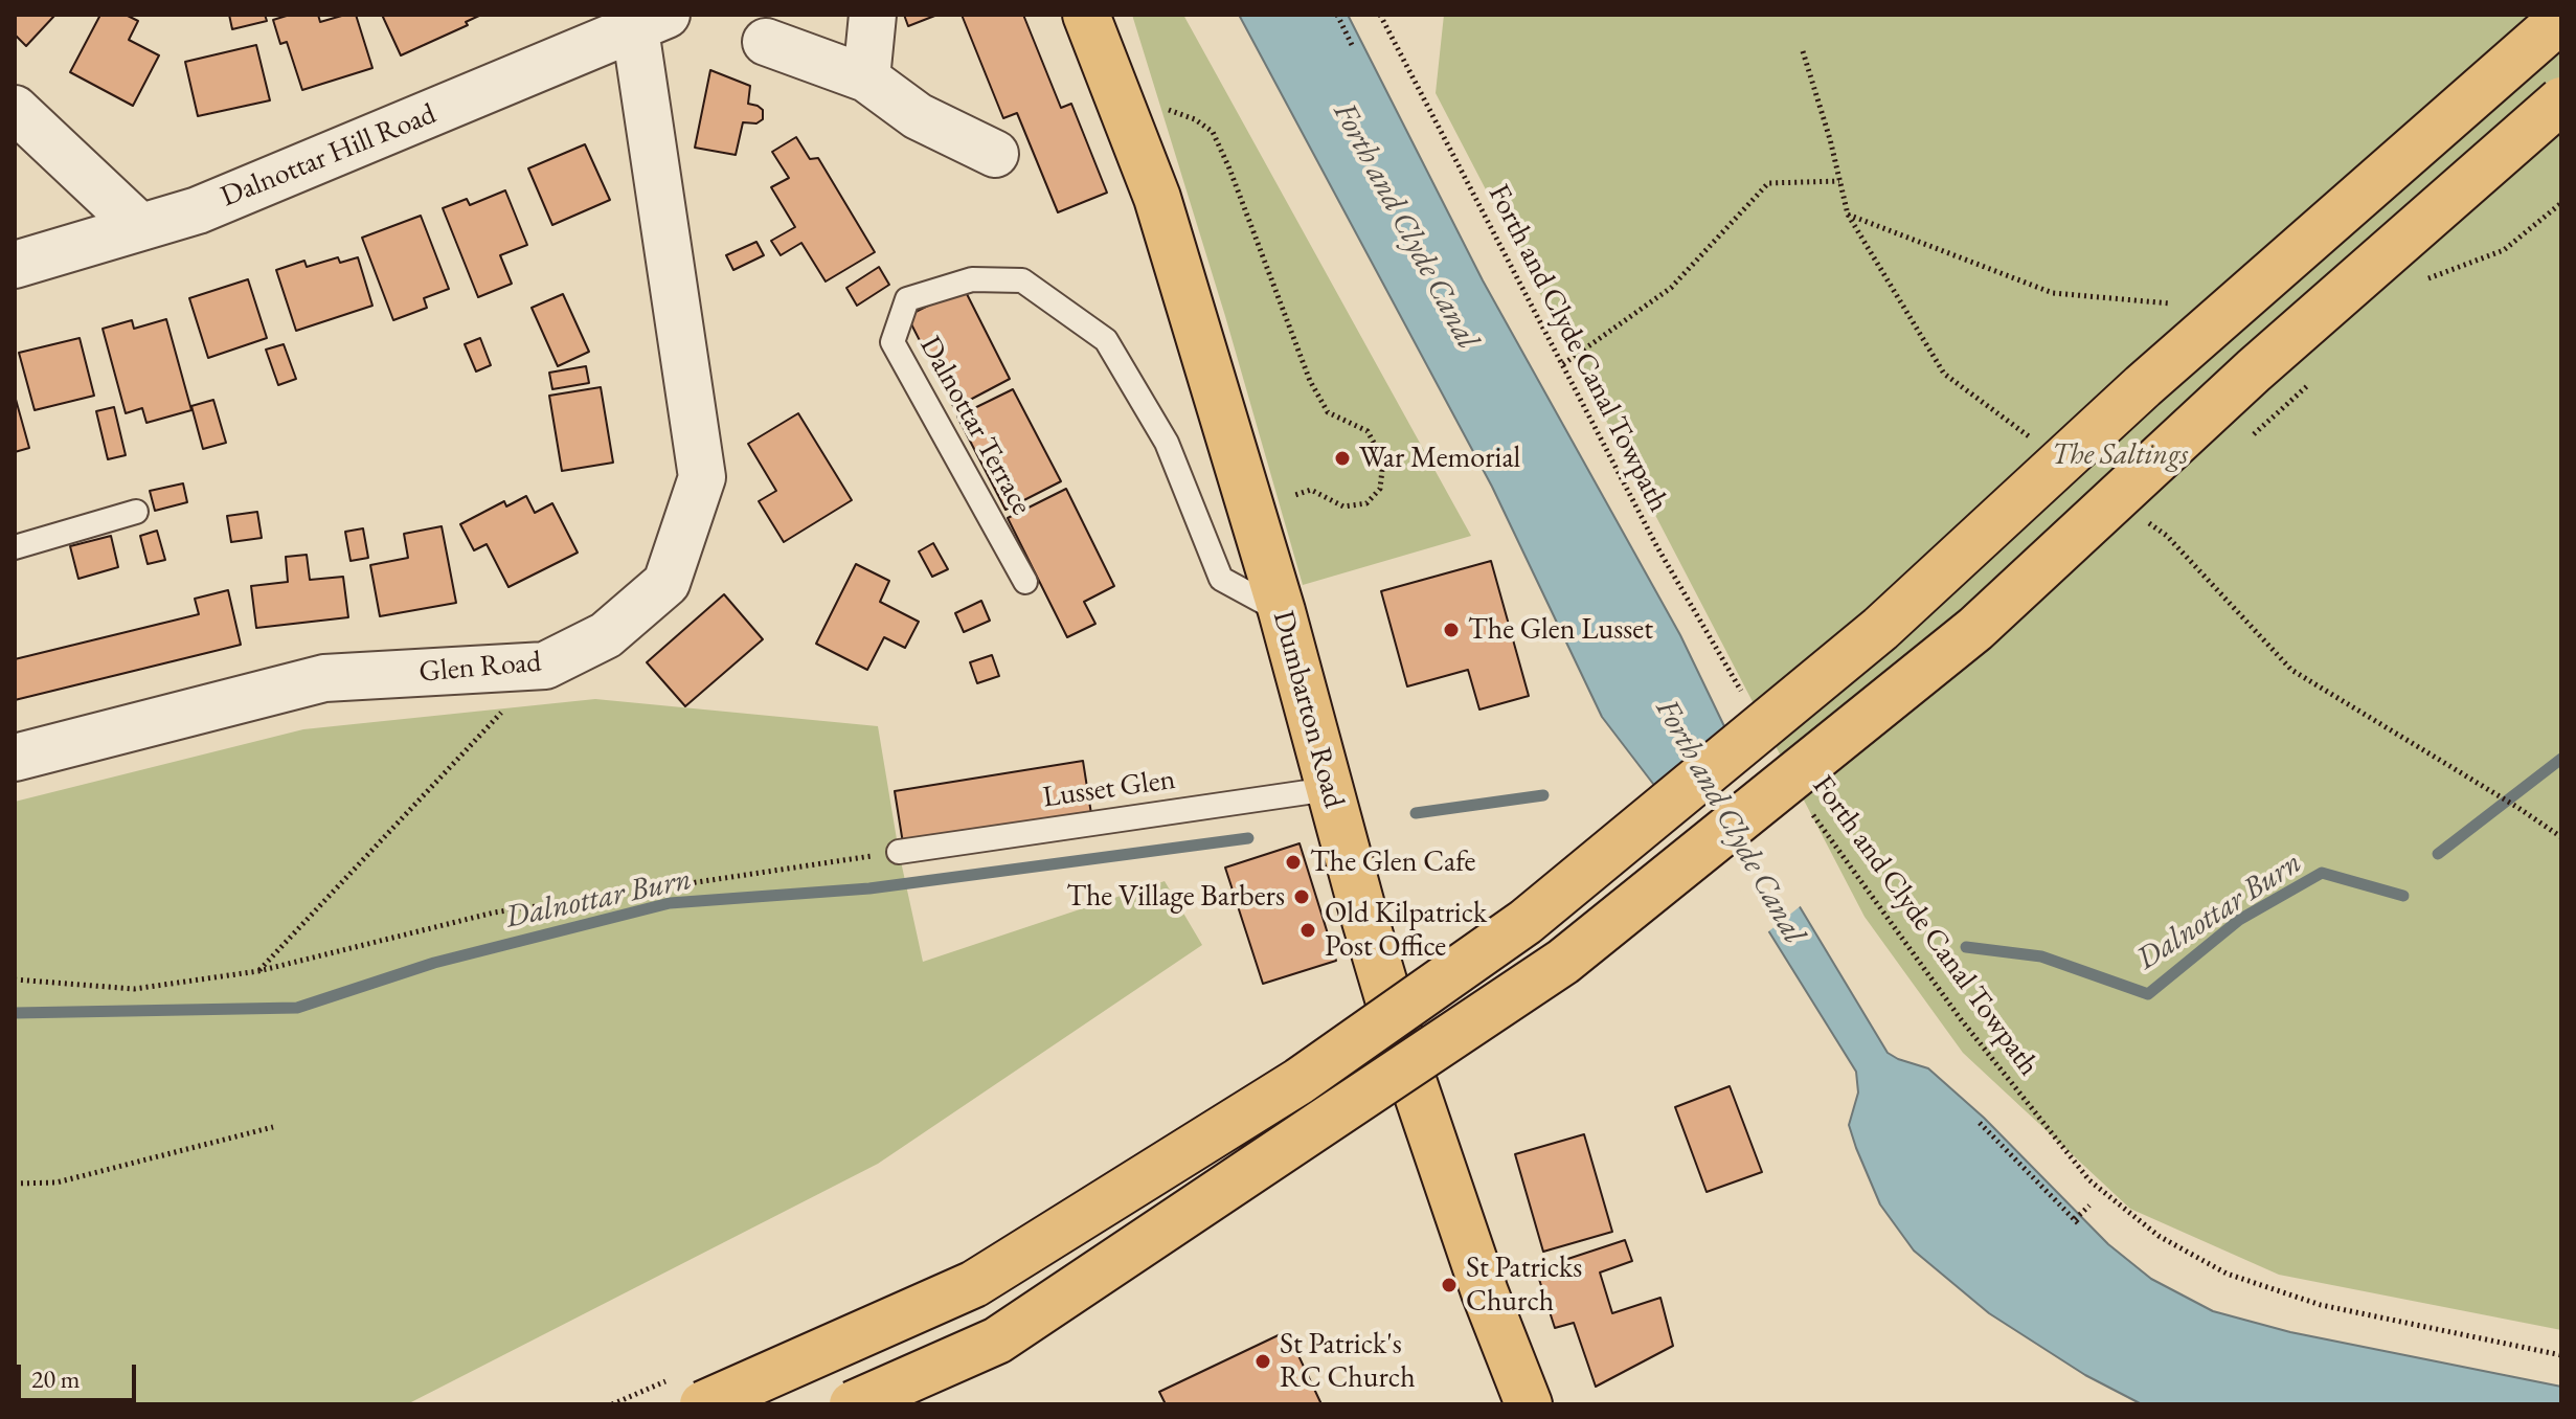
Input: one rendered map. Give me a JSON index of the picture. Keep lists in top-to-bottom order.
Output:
{
  "streets": {
    "main road": ["Dumbarton Road"],
    "street": ["Dalnottar Hill Road", "Glen Road"],
    "lane": ["Dalnottar Terrace", "Lusset Glen"],
    "path": ["Forth and Clyde Canal Towpath"]
  },
  "crossings": [
    ["Dalnottar Hill Road", "Glen Road"],
    ["Dalnottar Terrace", "Dumbarton Road"],
    ["Dumbarton Road", "Lusset Glen"]
  ],
  "water": ["Forth and Clyde Canal", "Dalnottar Burn"],
  "parks": ["The Saltings"],
  "places": [
    "War Memorial",
    "The Glen Lusset",
    "The Glen Cafe",
    "The Village Barbers",
    "Old Kilpatrick Post Office",
    "St Patricks Church",
    "St Patrick's RC Church"
  ],
  "scale_bar": "20 m"
}
